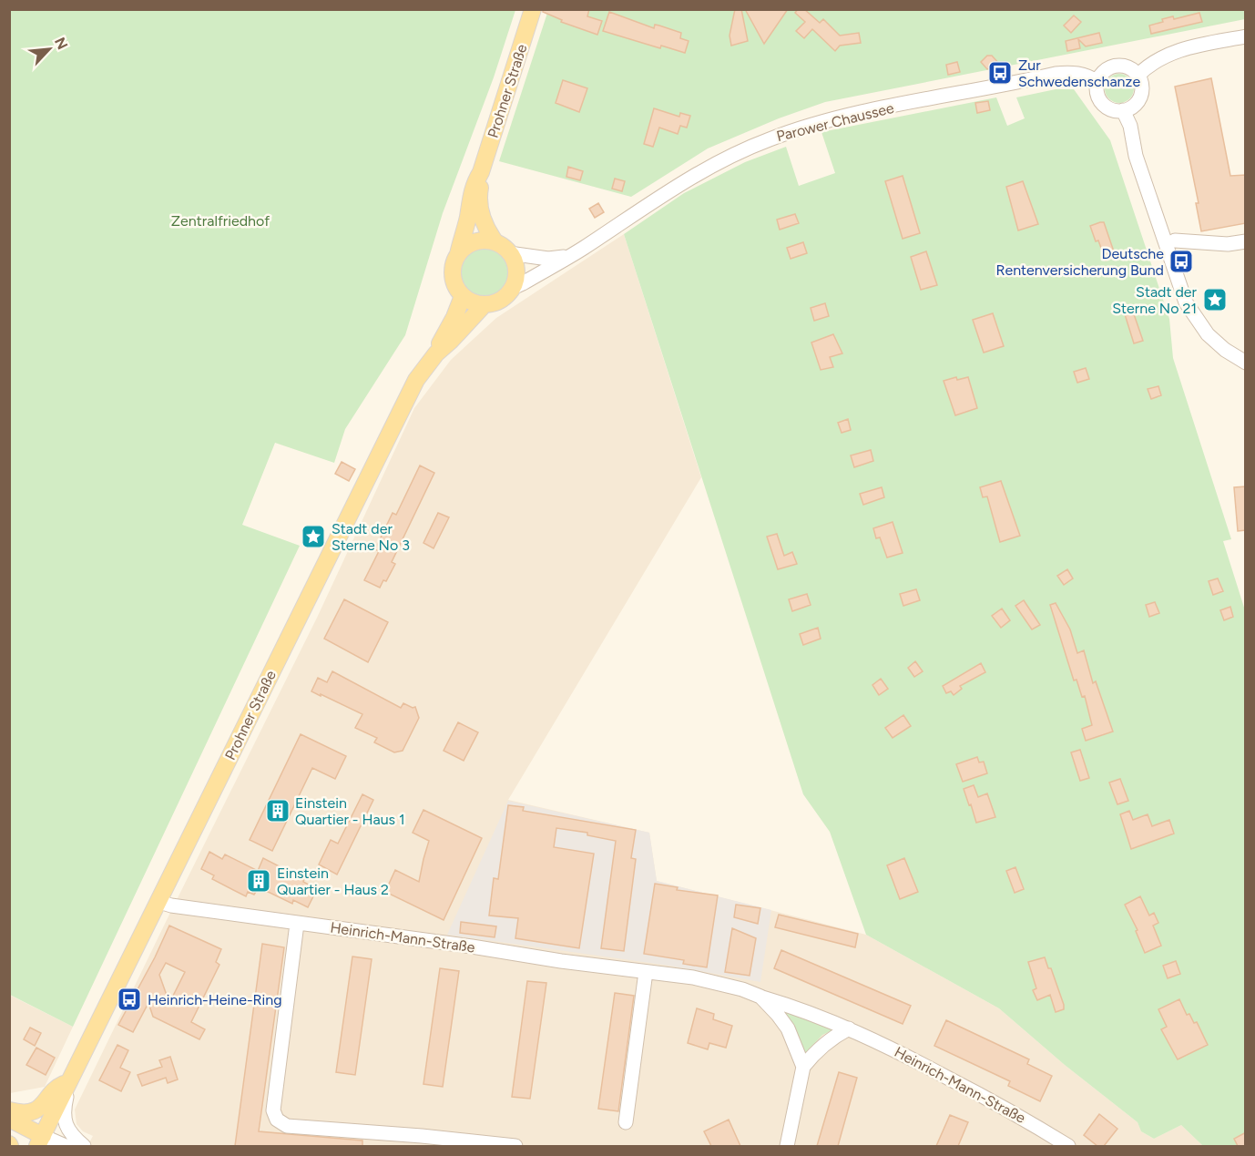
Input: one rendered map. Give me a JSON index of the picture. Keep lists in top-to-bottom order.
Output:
{
  "streets": {
    "main road": ["Prohner Straße", "Parower Chaussee"],
    "street": ["Heinrich-Mann-Straße"]
  },
  "crossings": [
    ["Prohner Straße", "Parower Chaussee"],
    ["Prohner Straße", "Heinrich-Mann-Straße"]
  ],
  "parks": ["Zentralfriedhof"],
  "places": {
    "bus stop": ["Zur Schwedenschanze", "Deutsche Rentenversicherung Bund", "Heinrich-Heine-Ring"],
    "place": ["Stadt der Sterne No 21", "Stadt der Sterne No 3"],
    "building": ["Einstein Quartier - Haus 1", "Einstein Quartier - Haus 2"]
  },
  "north": "top right"
}
